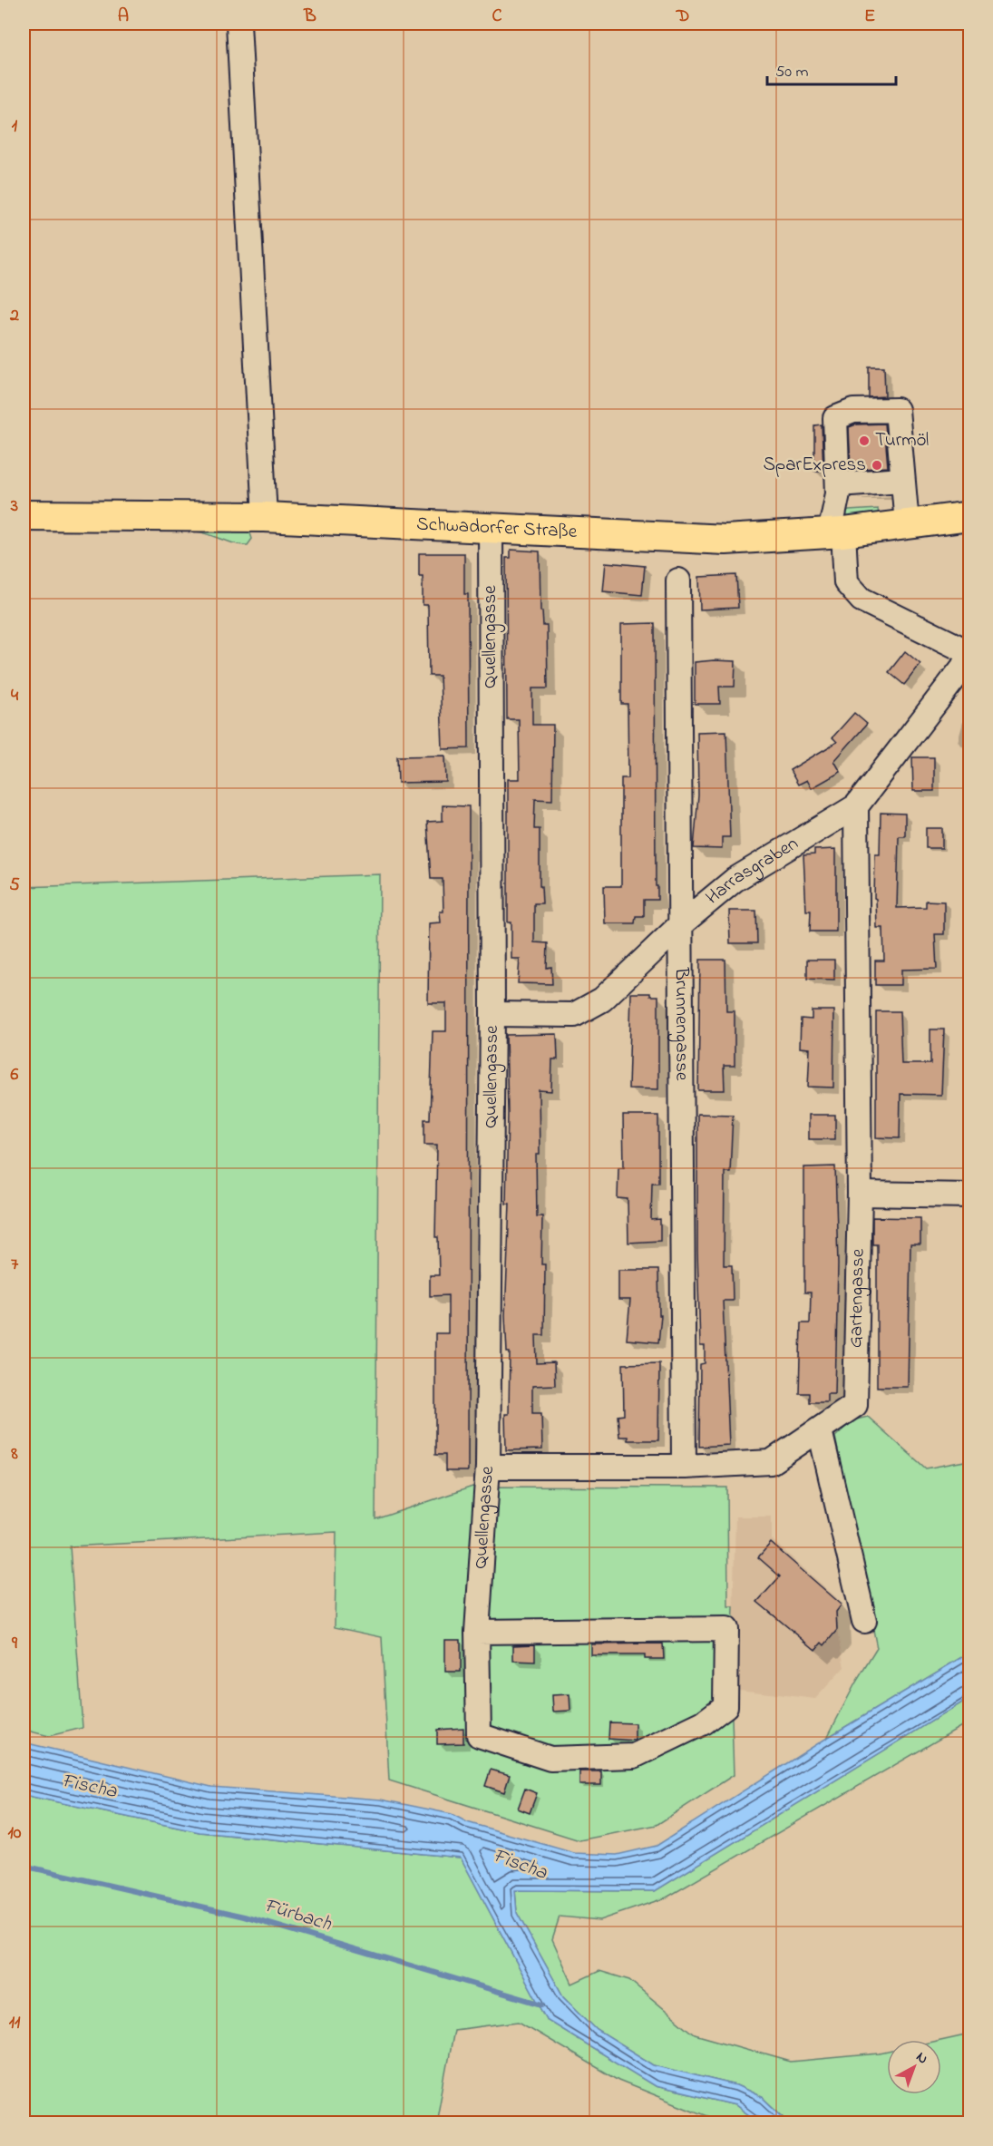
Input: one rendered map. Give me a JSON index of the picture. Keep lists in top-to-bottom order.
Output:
{
  "streets": {
    "main road": ["Schwadorfer Straße"],
    "street": [
      "Quellengasse",
      "Harrasgraben",
      "Brunnengasse",
      "Gartengasse"
    ]
  },
  "crossings": [
    ["Schwadorfer Straße", "Quellengasse"],
    ["Quellengasse", "Harrasgraben"],
    ["Quellengasse", "Gartengasse"],
    ["Harrasgraben", "Brunnengasse"],
    ["Harrasgraben", "Gartengasse"],
    ["Brunnengasse", "Gartengasse"]
  ],
  "water": ["Fischa", "Fürbach"],
  "places": ["Turmöl", "SparExpress"],
  "scale_bar": "50 m",
  "north": "top right",
  "grid": {
    "columns": [
      "A",
      "B",
      "C",
      "D",
      "E"
    ],
    "rows": [
      "1",
      "2",
      "3",
      "4",
      "5",
      "6",
      "7",
      "8",
      "9",
      "10",
      "11"
    ]
  }
}
